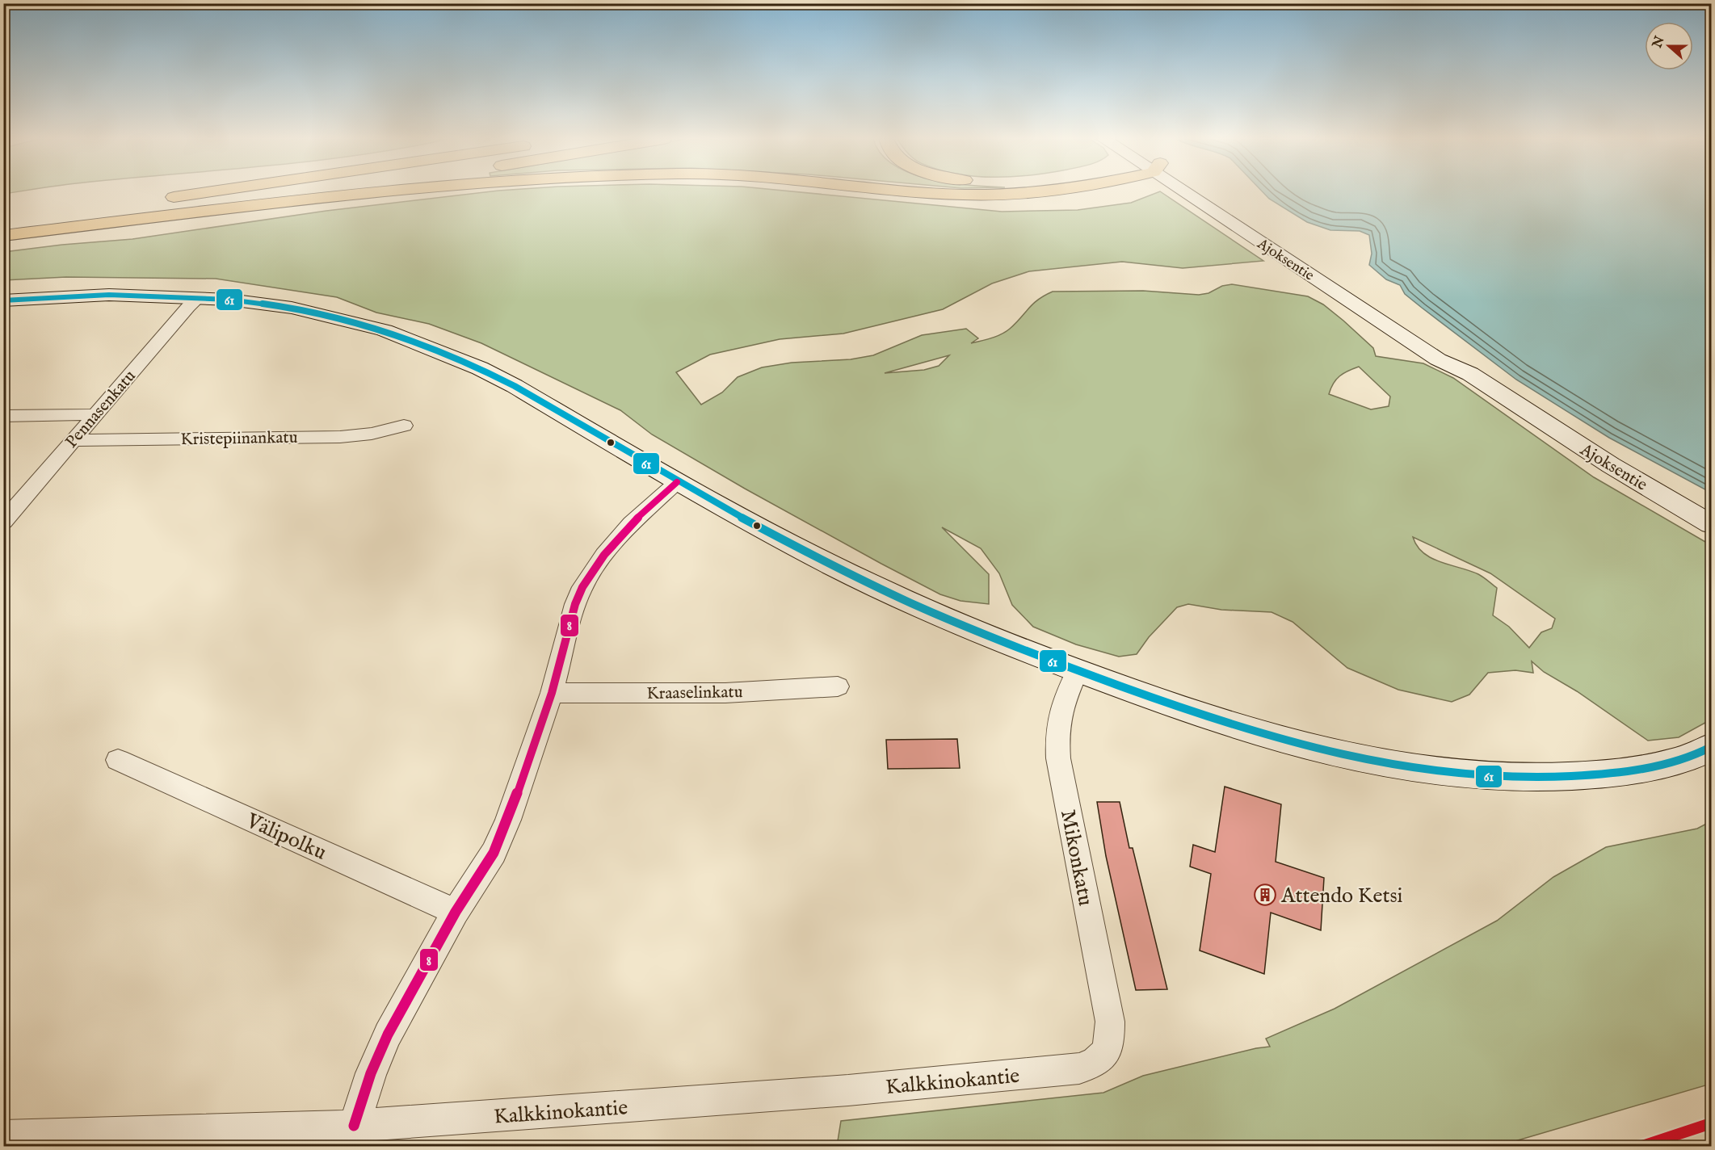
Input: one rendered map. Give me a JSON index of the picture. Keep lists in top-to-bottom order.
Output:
{
  "streets": {
    "street": [
      "Ajoksentie",
      "Pennasenkatu",
      "Kristepiinankatu",
      "Kraaselinkatu",
      "Välipolku",
      "Mikonkatu",
      "Kalkkinokantie"
    ]
  },
  "crossings": [
    ["Pennasenkatu", "Kristepiinankatu"],
    ["Mikonkatu", "Kalkkinokantie"]
  ],
  "places": {
    "building": ["Attendo Ketsi"]
  },
  "lines": ["transit line 61", "transit line 8"],
  "north": "left"
}
